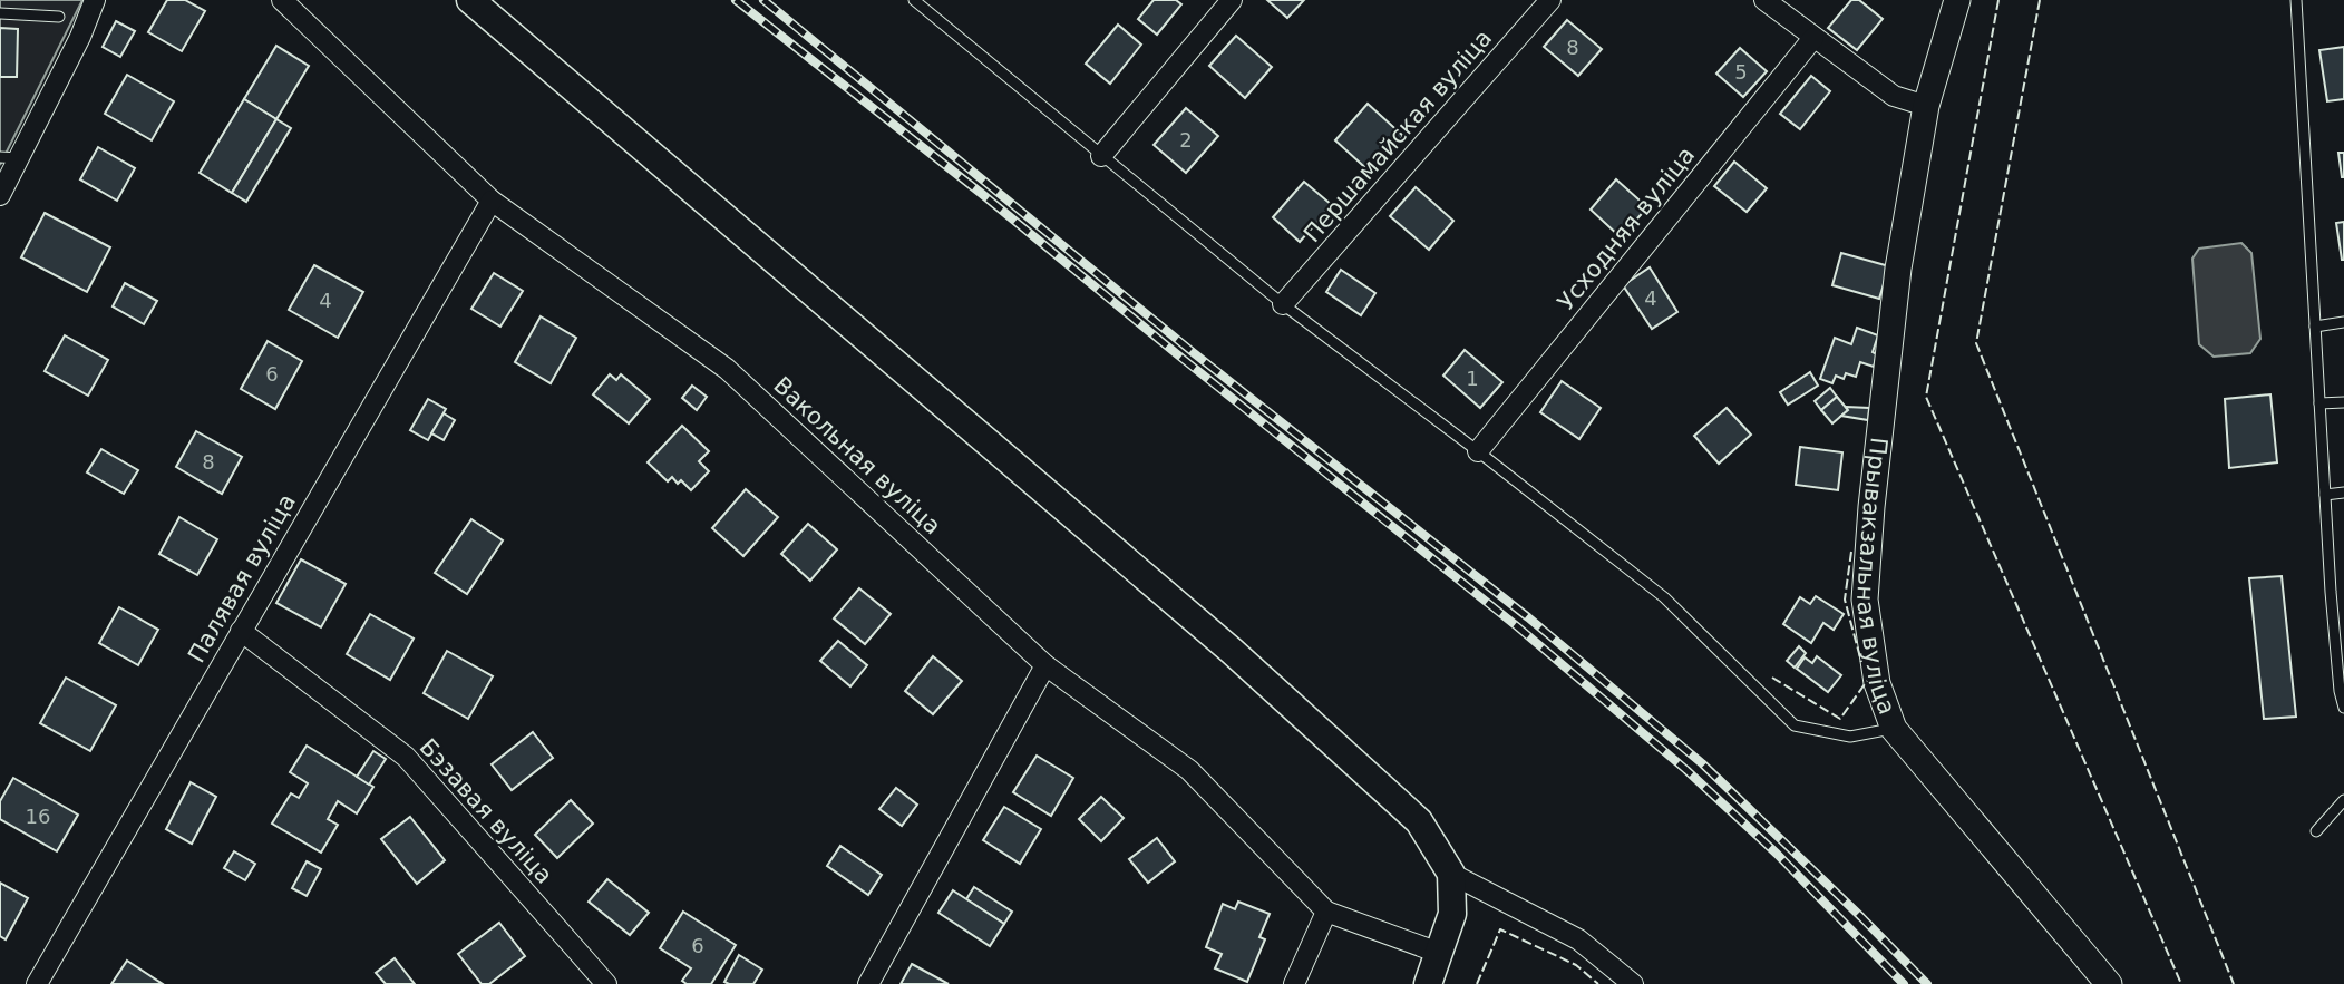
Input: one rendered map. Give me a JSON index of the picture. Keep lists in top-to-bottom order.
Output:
{
  "streets": {
    "street": [
      "Першамайская вуліца",
      "Усходняя вуліца",
      "Вакольная вуліца",
      "Прывакзальная вуліца",
      "Палявая вуліца",
      "Бэзавая вуліца"
    ]
  },
  "crossings": [
    ["Вакольная вуліца", "Палявая вуліца"],
    ["Палявая вуліца", "Бэзавая вуліца"]
  ],
  "house_numbers": [
    "8",
    "5",
    "2",
    "4",
    "4",
    "6",
    "1",
    "8",
    "16",
    "6"
  ]
}
